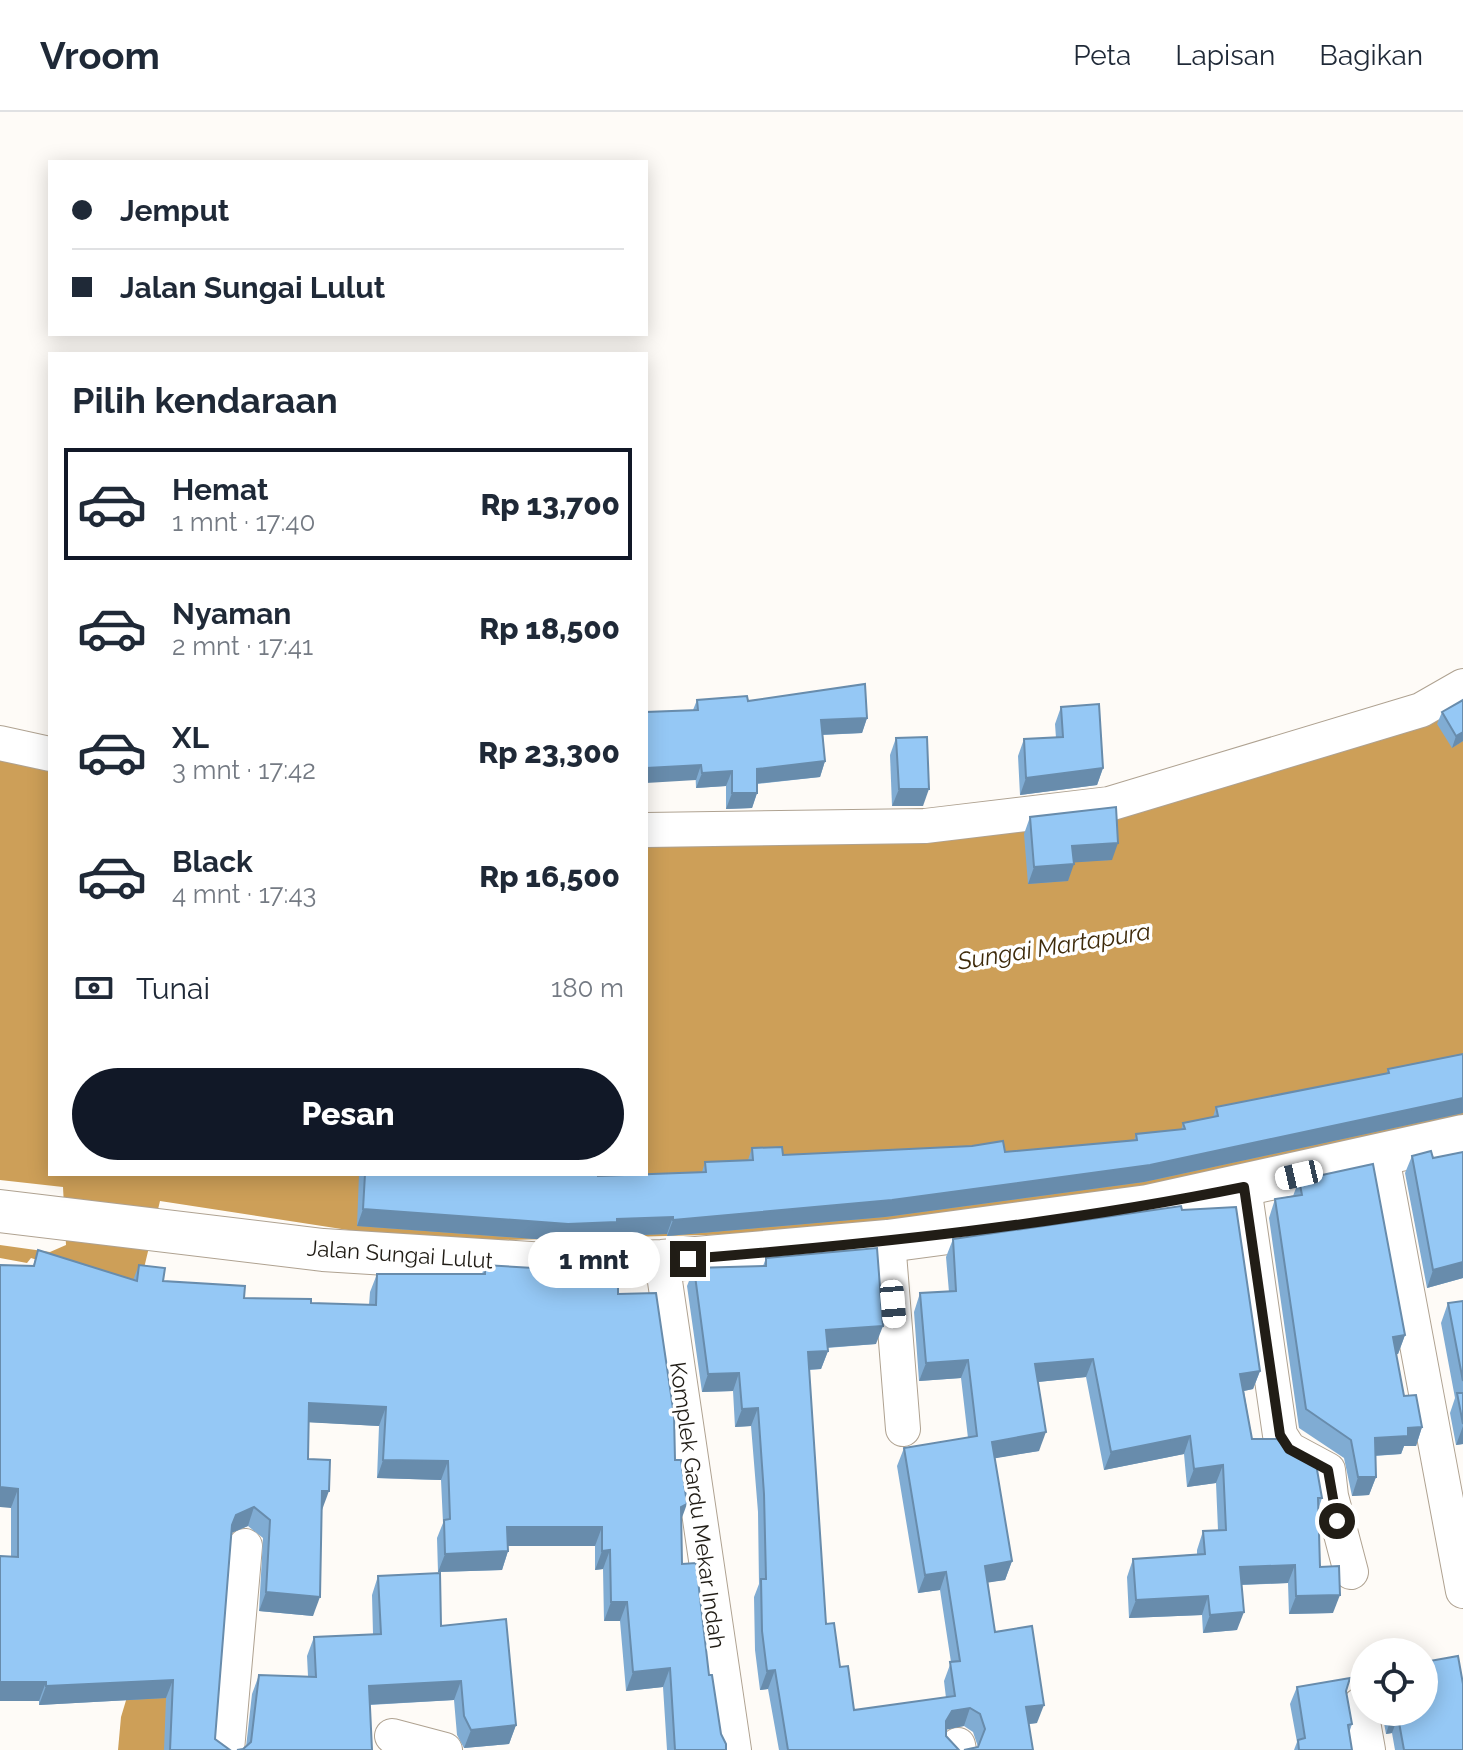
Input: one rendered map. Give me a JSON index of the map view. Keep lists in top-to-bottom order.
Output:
{
  "streets": {
    "main road": ["Jalan Sungai Lulut"],
    "street": ["Komplek Gardu Mekar Indah"]
  },
  "crossings": [
    ["Jalan Sungai Lulut", "Komplek Gardu Mekar Indah"]
  ],
  "water": ["Sungai Martapura"],
  "page": {
    "header": "Vroom",
    "nav": ["Peta", "Lapisan", "Bagikan"],
    "banner": ["Jemput", "Jalan Sungai Lulut"],
    "heading": "Pilih kendaraan",
    "list": [
      {
        "name": "Hemat",
        "note": "1 mnt · 17:40",
        "value": "Rp 13,700"
      },
      {
        "name": "Nyaman",
        "note": "2 mnt · 17:41",
        "value": "Rp 18,500"
      },
      {
        "name": "XL",
        "note": "3 mnt · 17:42",
        "value": "Rp 23,300"
      },
      {
        "name": "Black",
        "note": "4 mnt · 17:43",
        "value": "Rp 16,500"
      }
    ],
    "pay": ["Tunai", "180 m"],
    "buttons": "Pesan",
    "bubble": "1 mnt"
  }
}
